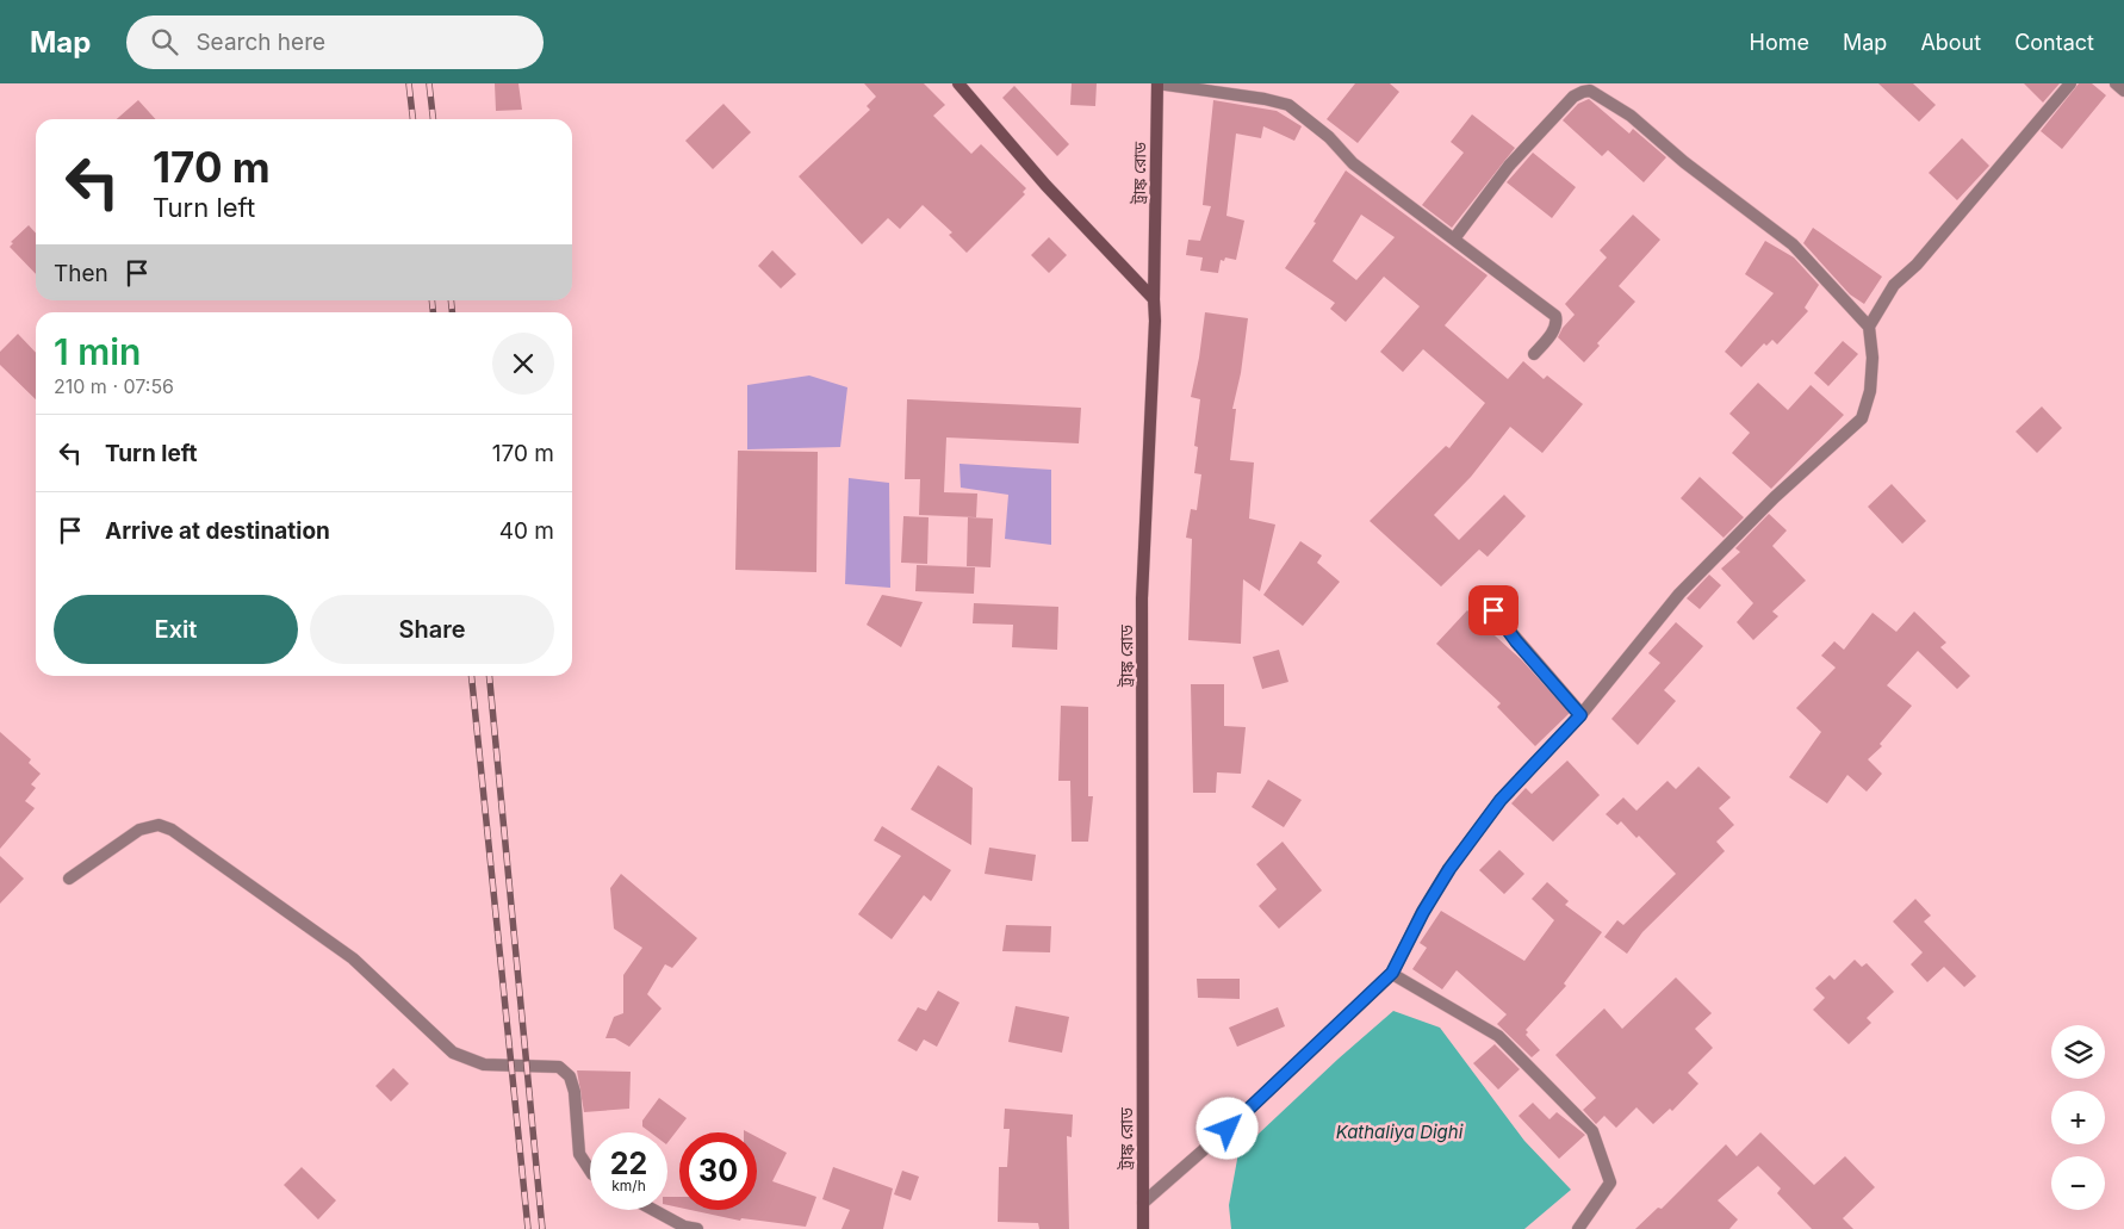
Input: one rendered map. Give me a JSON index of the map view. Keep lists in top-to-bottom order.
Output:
{
  "streets": {
    "main road": ["ট্রাঙ্ক রোড"]
  },
  "water": ["Kathaliya Dighi"],
  "page": {
    "header": "Map",
    "search": "Search here",
    "nav": [
      "Home",
      "Map",
      "About",
      "Contact"
    ],
    "turn": ["170 m", "Turn left"],
    "then": "Then",
    "heading": ["1 min", "210 m · 07:56"],
    "list": [
      {
        "name": "Turn left",
        "value": "170 m"
      },
      {
        "name": "Arrive at destination",
        "value": "40 m"
      }
    ],
    "buttons": ["Exit", "Share"],
    "map_buttons": ["+", "−"],
    "speed": "22 km/h",
    "limit": "30"
  }
}
